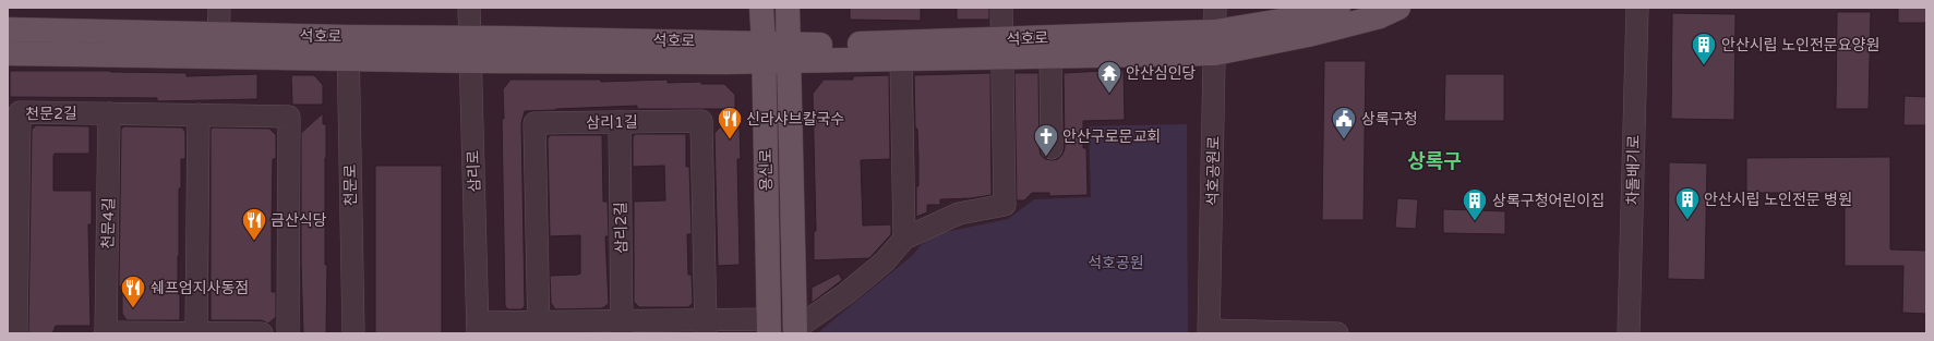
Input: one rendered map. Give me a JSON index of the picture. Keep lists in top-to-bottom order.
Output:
{
  "streets": {
    "main road": ["석호로", "용신로"],
    "street": [
      "천문2길",
      "삼리1길",
      "차돌배기로",
      "삼리로",
      "석호공원로",
      "천문로",
      "천문4길",
      "삼리2길"
    ]
  },
  "crossings": [
    ["석호로", "용신로"],
    ["석호로", "삼리로"],
    ["석호로", "석호공원로"],
    ["석호로", "천문로"],
    ["천문2길", "천문4길"],
    ["삼리1길", "삼리2길"]
  ],
  "districts": ["상록구"],
  "parks": ["석호공원"],
  "places": {
    "building": ["안산시립 노인전문요양원", "안산시립 노인전문 병원", "상록구청어린이집"],
    "temple": ["안산심인당"],
    "restaurant": ["신라샤브칼국수", "금산식당", "쉐프엄지사동점"],
    "public building": ["상록구청"],
    "church": ["안산구로문교회"]
  }
}
